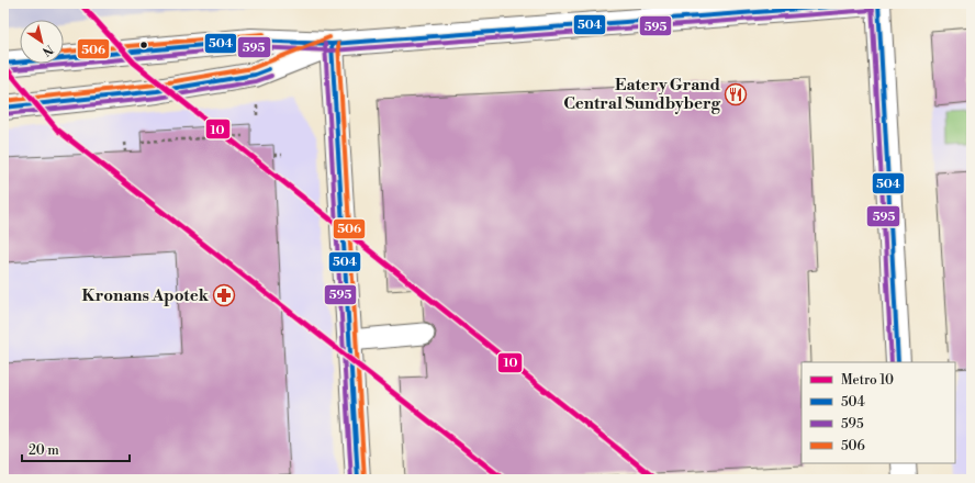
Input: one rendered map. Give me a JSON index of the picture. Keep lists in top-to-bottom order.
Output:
{
  "places": {
    "restaurant": ["Eatery Grand Central Sundbyberg"],
    "pharmacy": ["Kronans Apotek"]
  },
  "lines": [
    "metro line 10",
    "transit line 504",
    "transit line 595",
    "transit line 506"
  ],
  "legend": [
    "Metro 10",
    "504",
    "595",
    "506"
  ],
  "scale_bar": "20 m",
  "north": "bottom right"
}
